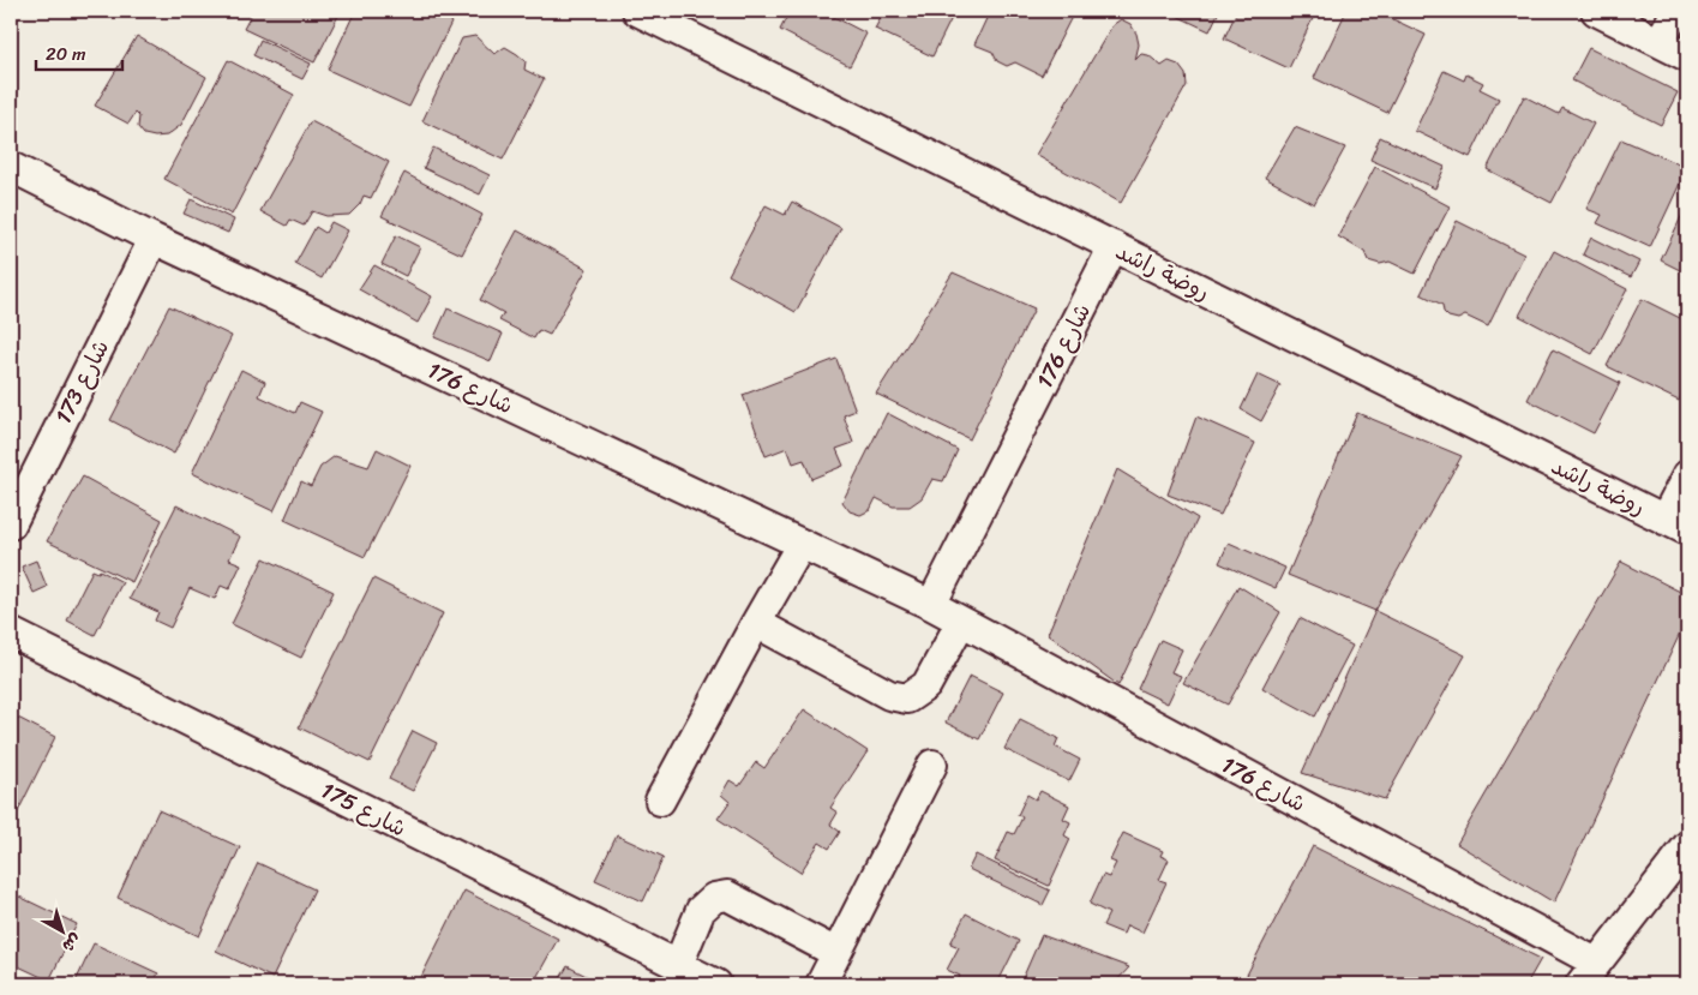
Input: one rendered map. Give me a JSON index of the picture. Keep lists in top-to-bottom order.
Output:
{
  "streets": {
    "street": [
      "روضة راشد",
      "شارع 176",
      "شارع 173",
      "شارع 175"
    ]
  },
  "crossings": [
    ["روضة راشد", "شارع 176"],
    ["شارع 176", "شارع 173"]
  ],
  "scale_bar": "20 m",
  "north": "bottom right"
}
